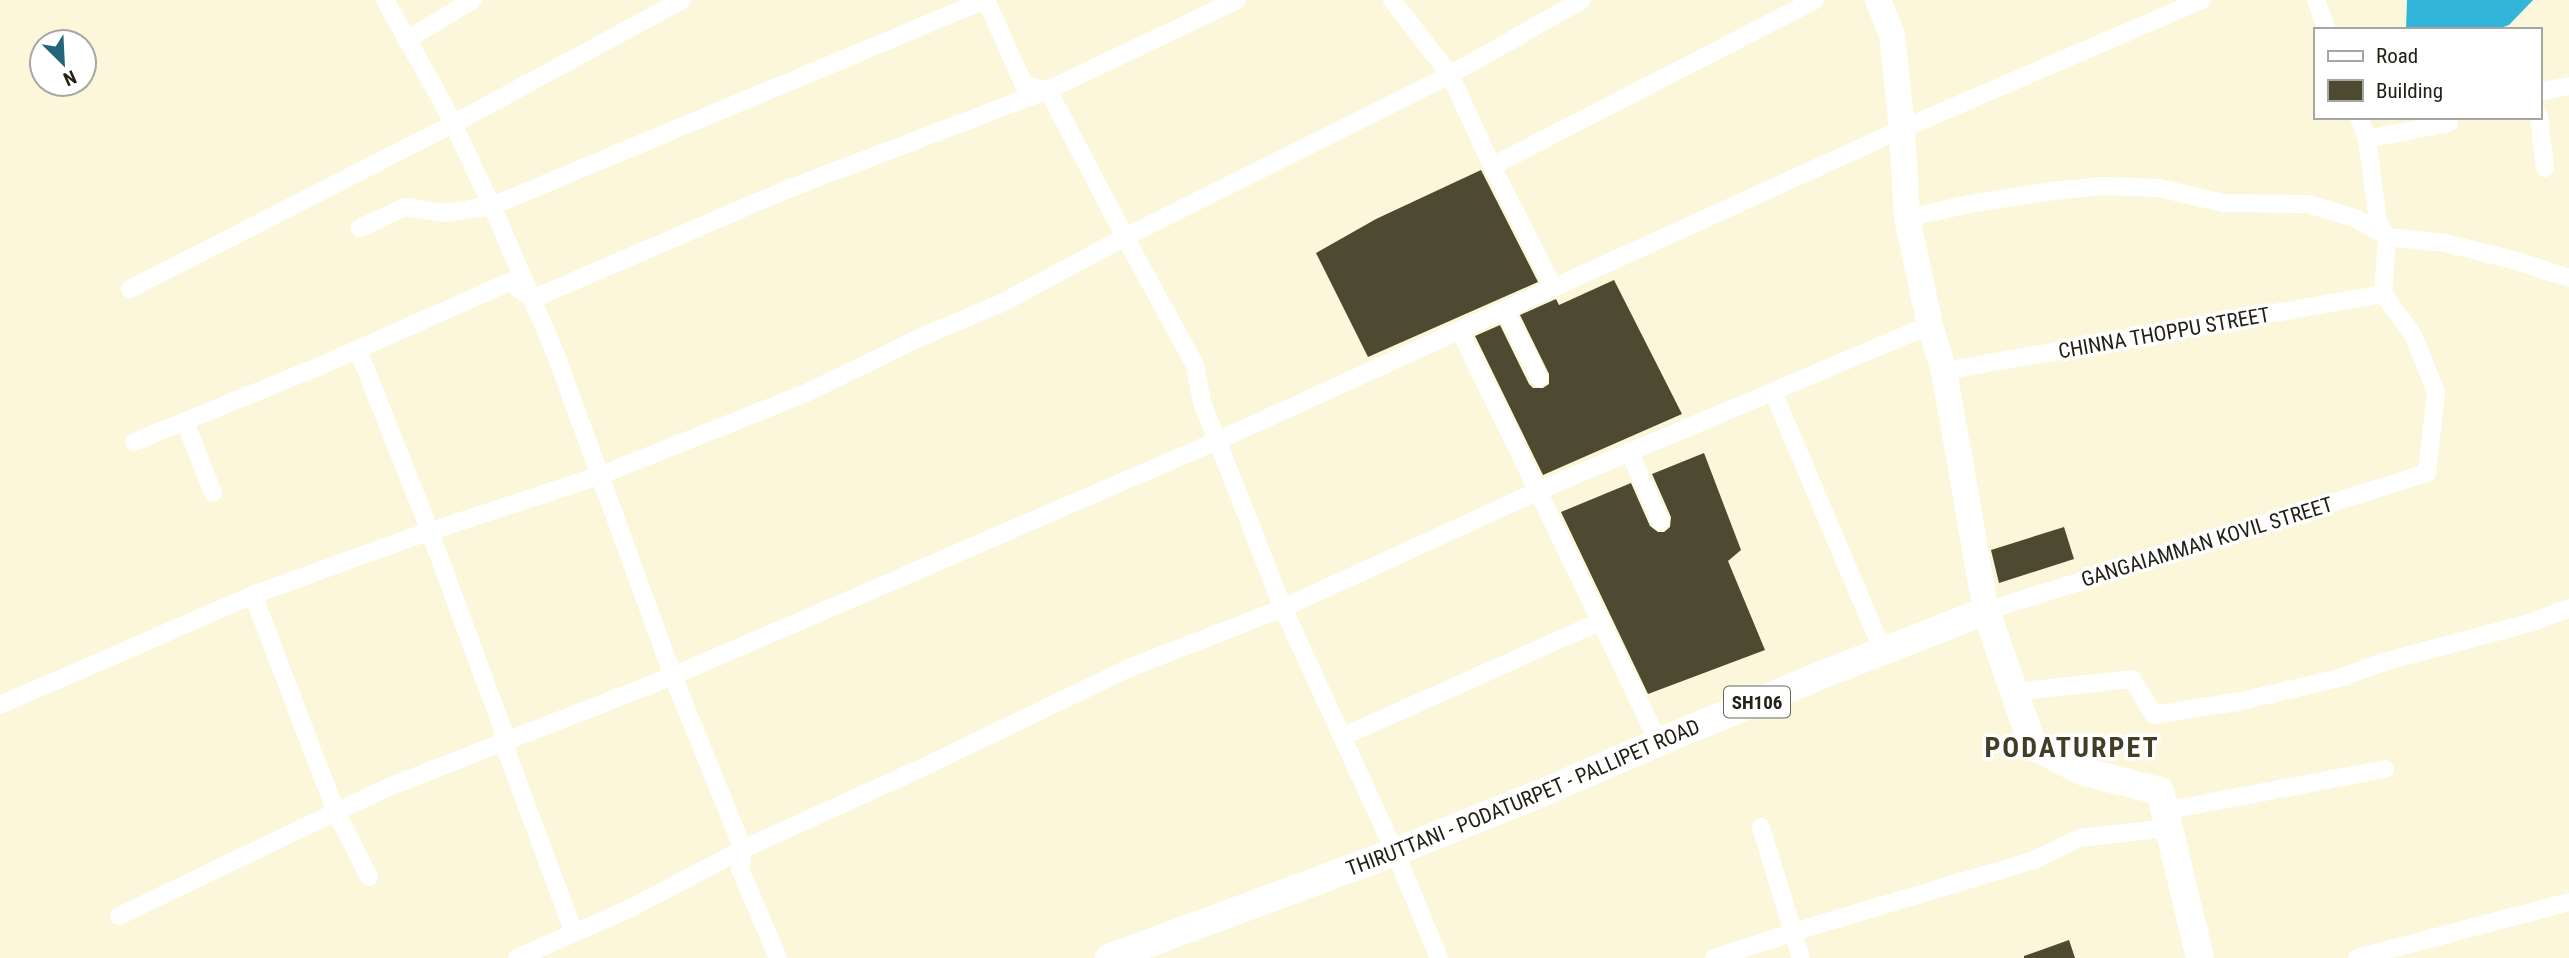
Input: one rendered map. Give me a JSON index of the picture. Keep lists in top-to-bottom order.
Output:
{
  "streets": {
    "main road": ["SH106", "THIRUTTANI - PODATURPET - PALLIPET ROAD"],
    "street": ["CHINNA THOPPU STREET", "GANGAIAMMAN KOVIL STREET"]
  },
  "crossings": [
    ["CHINNA THOPPU STREET", "GANGAIAMMAN KOVIL STREET"],
    ["GANGAIAMMAN KOVIL STREET", "THIRUTTANI - PODATURPET - PALLIPET ROAD"]
  ],
  "districts": ["PODATURPET"],
  "legend": ["Road", "Building"],
  "north": "bottom right"
}
